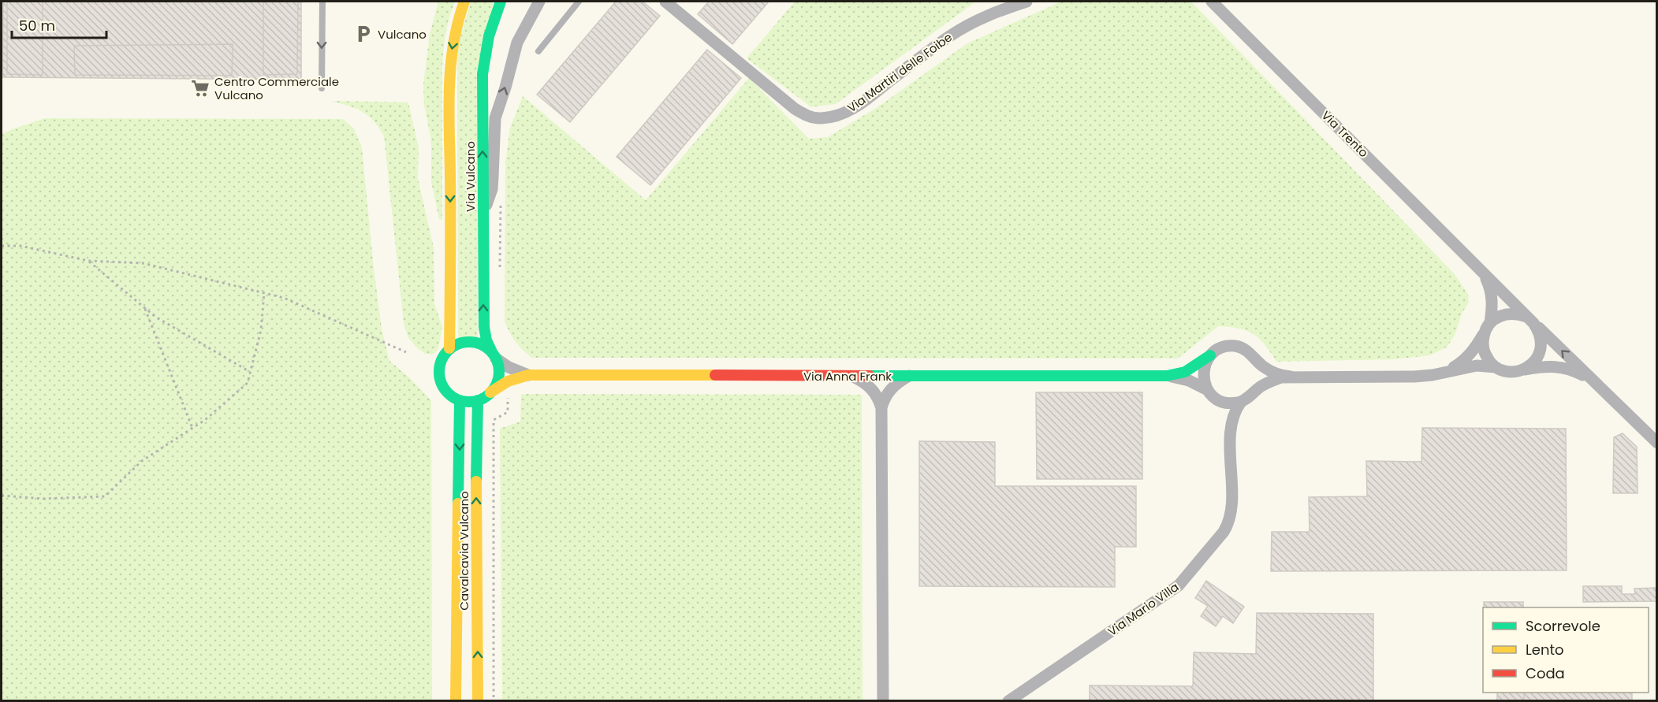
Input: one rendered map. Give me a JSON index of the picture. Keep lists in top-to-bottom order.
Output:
{
  "streets": {
    "main road": ["Via Vulcano", "Via Anna Frank", "Cavalcavia Vulcano"],
    "street": ["Via Martiri delle Foibe", "Via Trento", "Via Mario Villa"]
  },
  "crossings": [
    ["Via Vulcano", "Via Anna Frank"],
    ["Via Vulcano", "Cavalcavia Vulcano"],
    ["Via Anna Frank", "Cavalcavia Vulcano"],
    ["Via Anna Frank", "Via Mario Villa"]
  ],
  "places": {
    "parking": ["Vulcano"],
    "supermarket": ["Centro Commerciale Vulcano"]
  },
  "legend": ["Scorrevole", "Lento", "Coda"],
  "scale_bar": "50 m"
}
